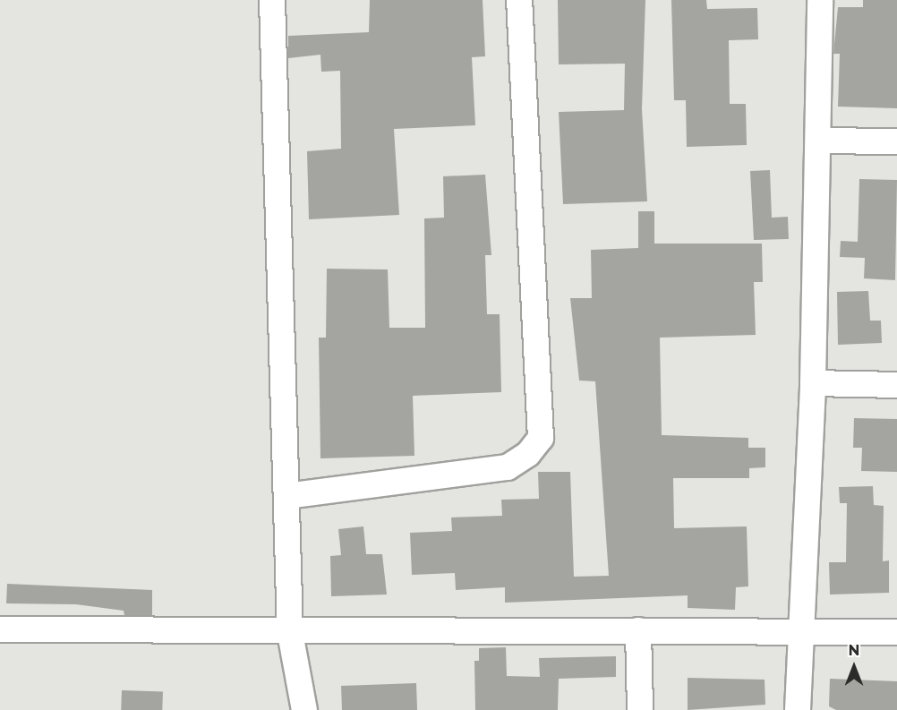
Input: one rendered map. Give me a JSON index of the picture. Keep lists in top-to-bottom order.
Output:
{
  "north": "top"
}
